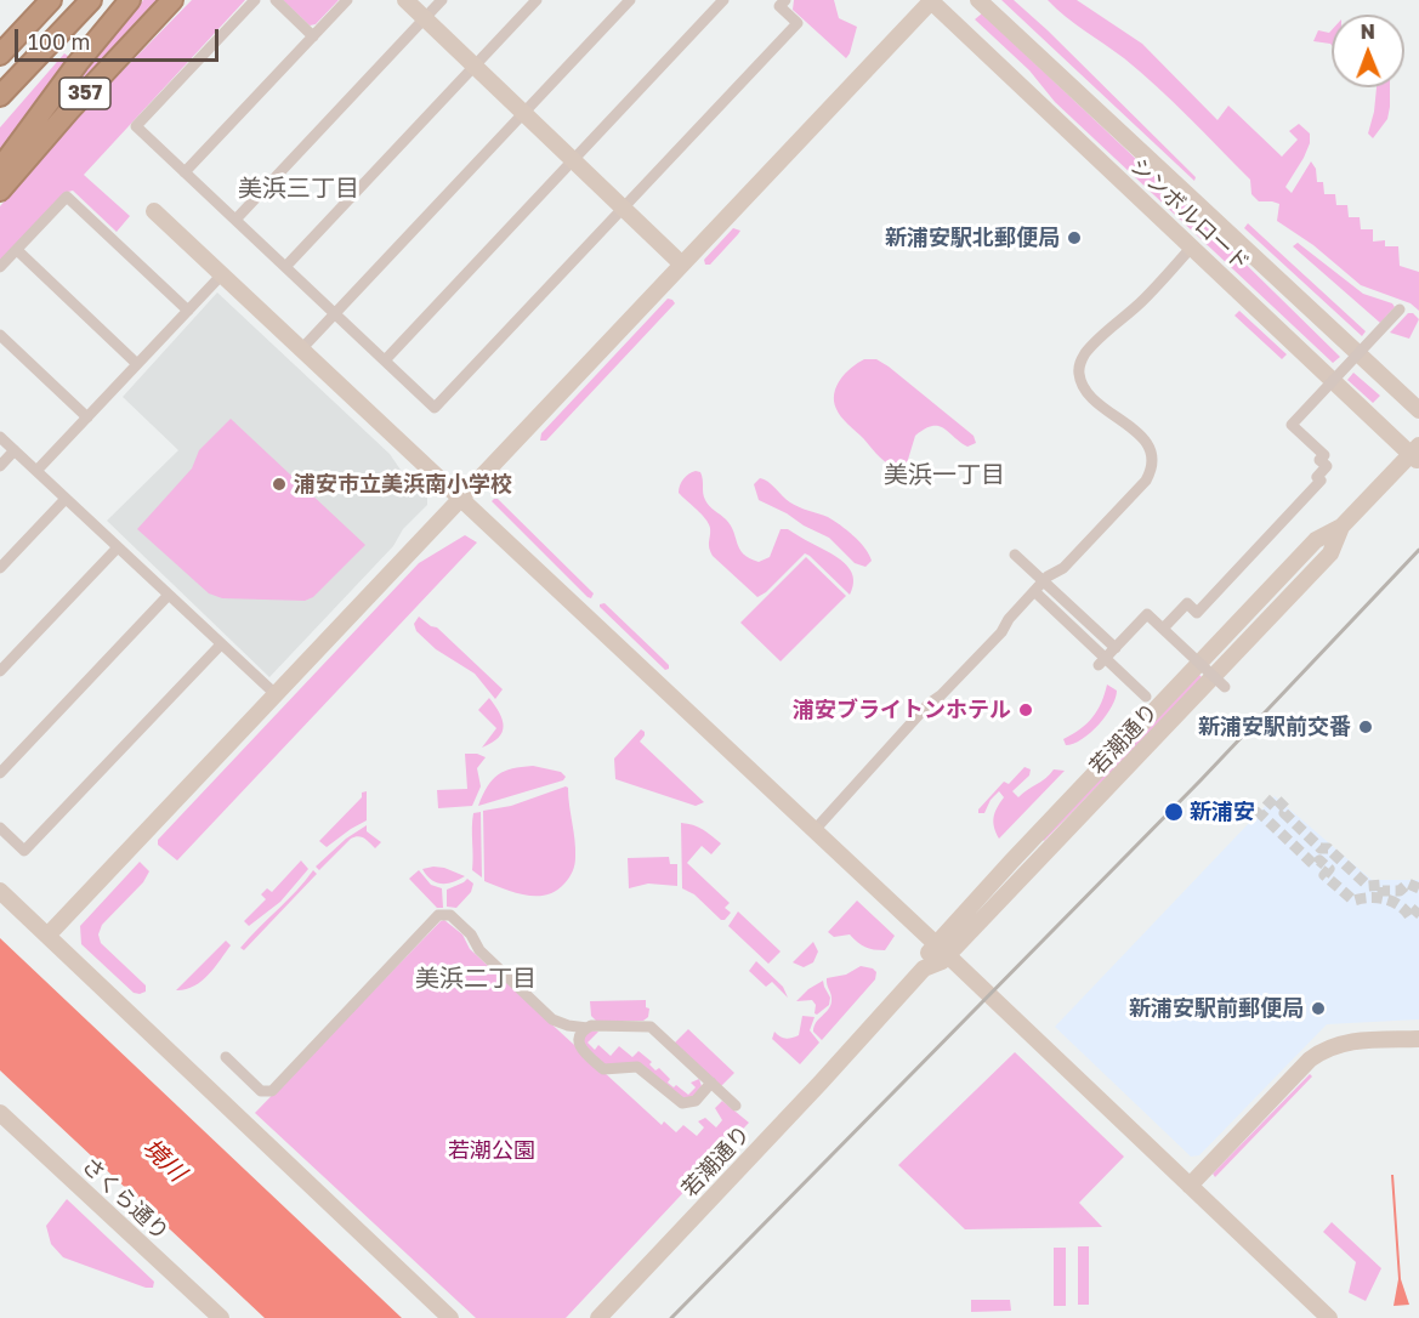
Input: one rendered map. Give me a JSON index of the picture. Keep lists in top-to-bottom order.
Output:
{
  "streets": {
    "highway": ["357"],
    "street": ["シンボルロード", "若潮通り", "さくら通り"]
  },
  "crossings": [
    ["シンボルロード", "若潮通り"]
  ],
  "districts": ["美浜三丁目", "美浜一丁目", "美浜二丁目"],
  "water": ["境川"],
  "parks": ["若潮公園"],
  "places": [
    "新浦安駅北郵便局",
    "浦安市立美浜南小学校",
    "浦安ブライトンホテル",
    "新浦安駅前交番",
    "新浦安",
    "新浦安駅前郵便局"
  ],
  "scale_bar": "100 m",
  "north": "top"
}
